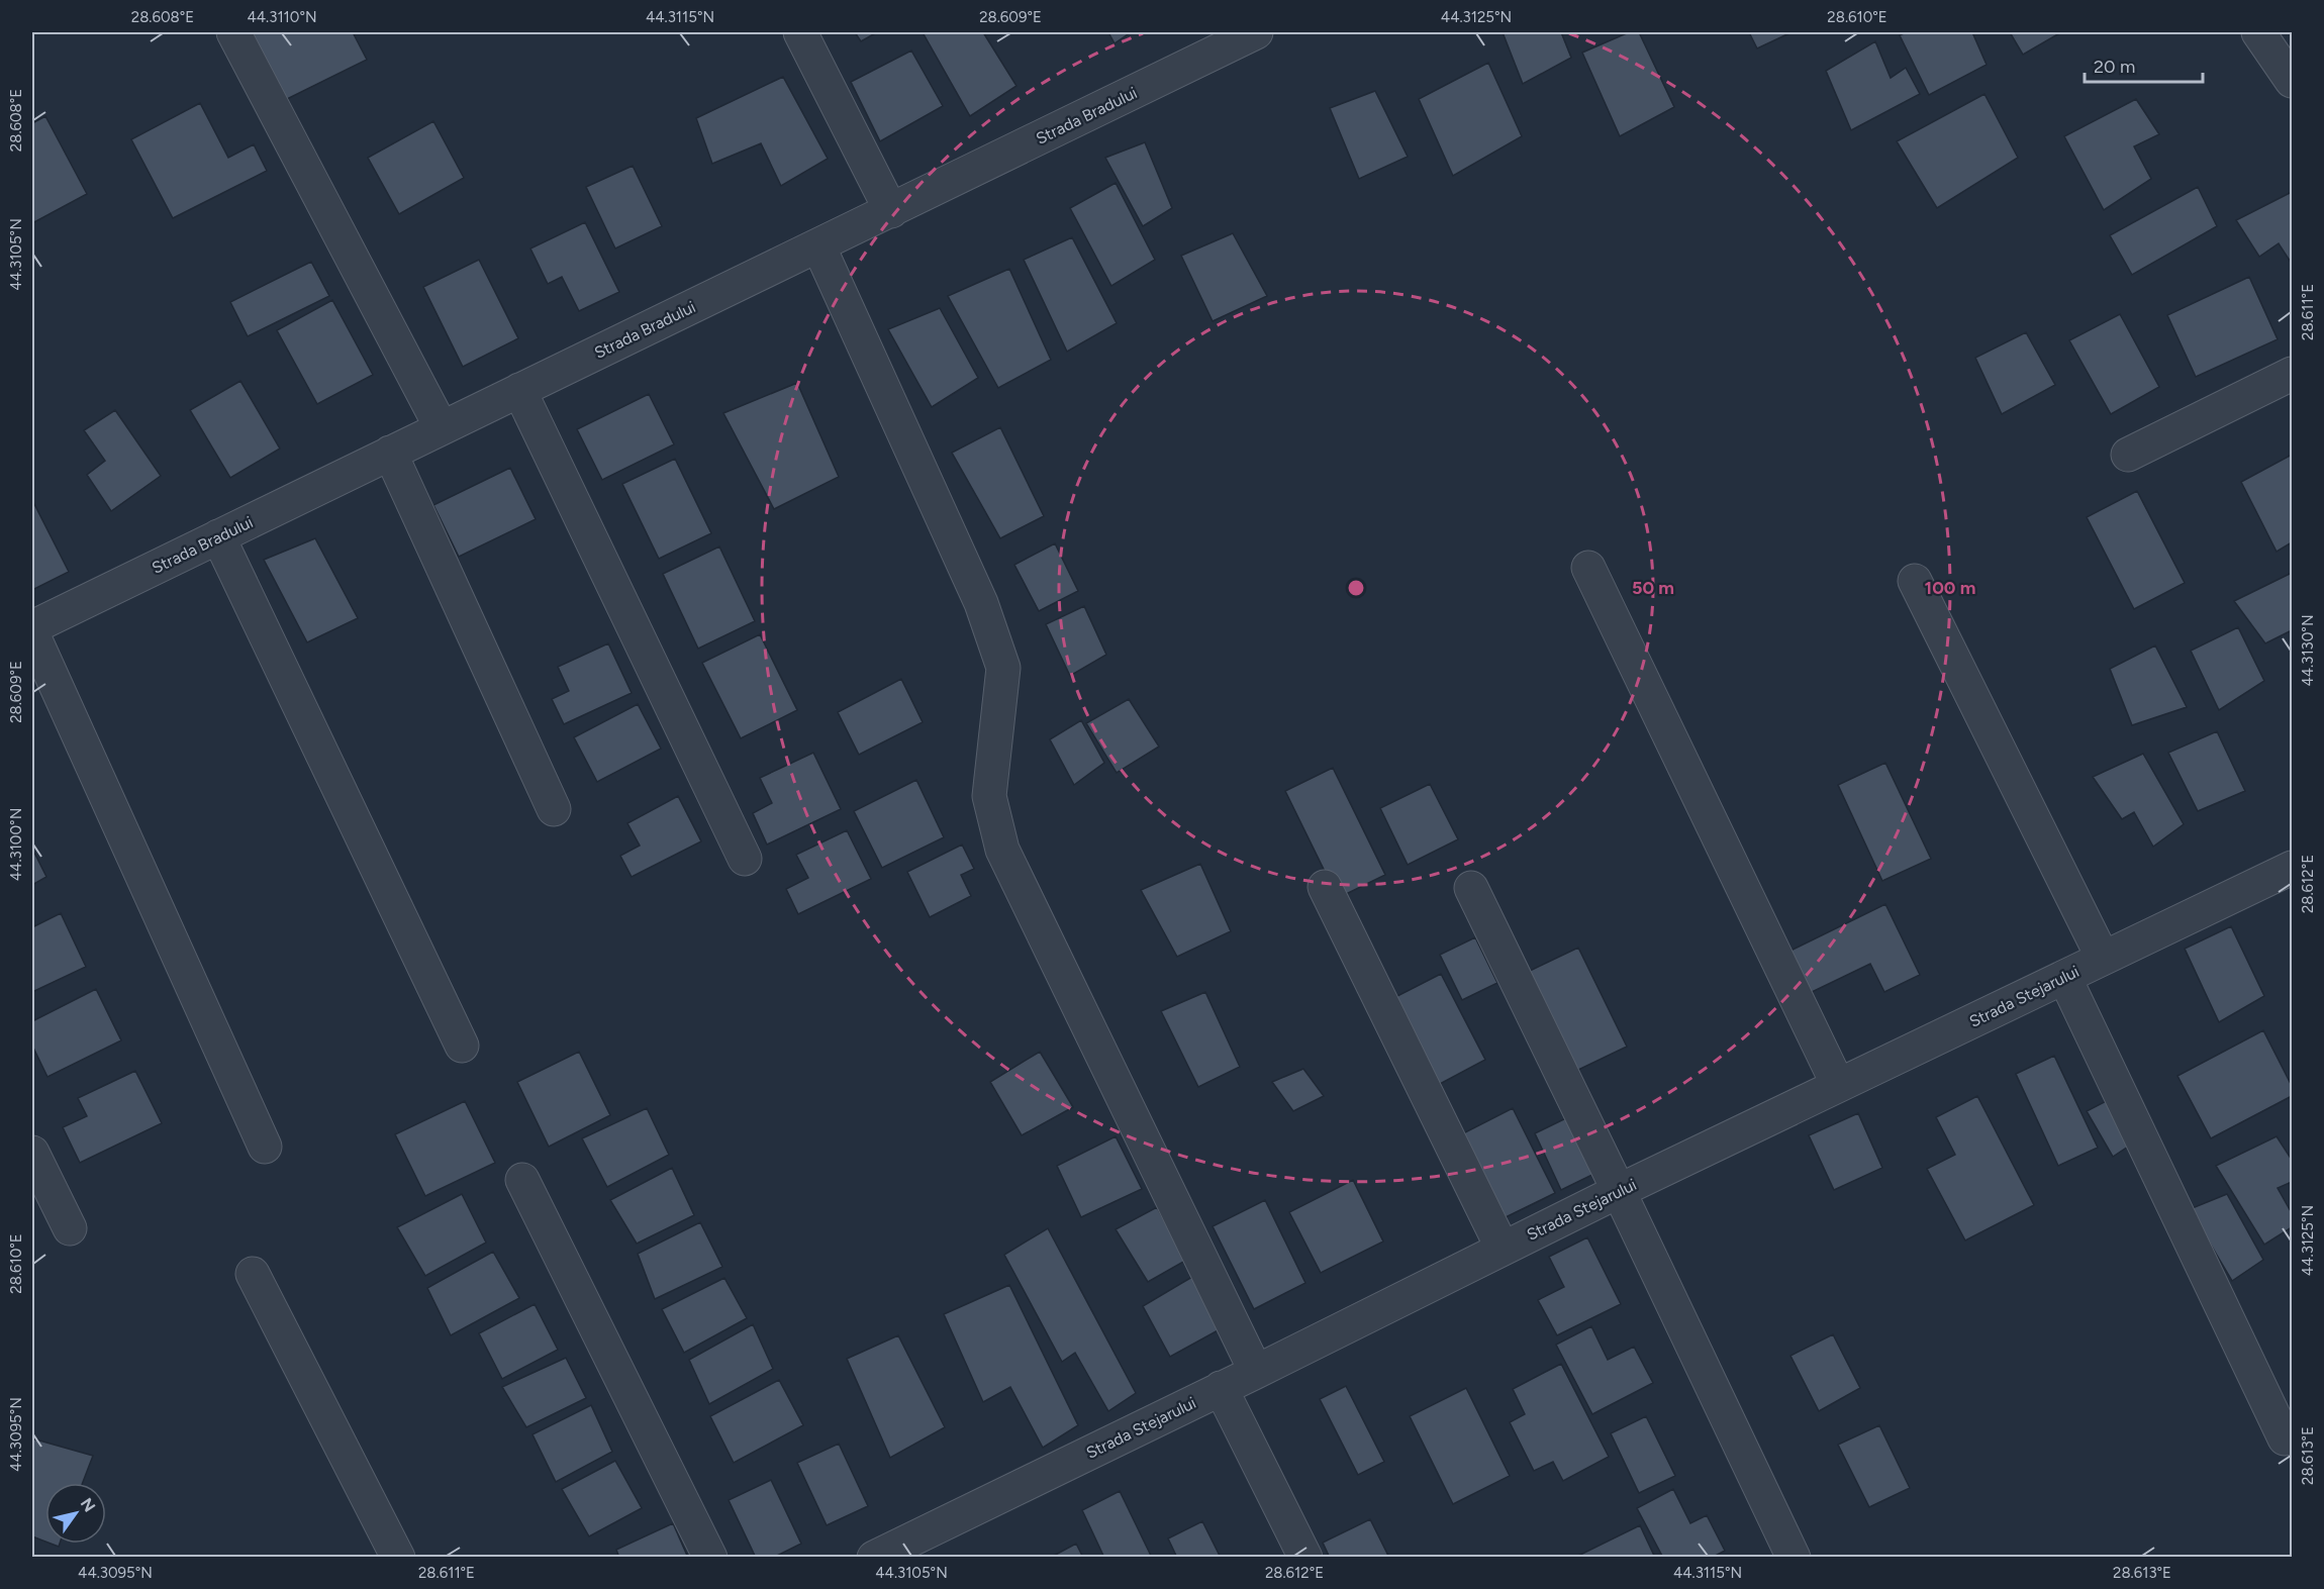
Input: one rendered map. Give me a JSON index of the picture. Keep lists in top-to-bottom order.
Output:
{
  "streets": {
    "street": ["Strada Bradului", "Strada Stejarului"]
  },
  "scale_bar": "20 m",
  "north": "top right",
  "coordinates": [
    "28.608°E",
    "44.3110°N",
    "44.3115°N",
    "28.609°E",
    "44.3125°N",
    "28.610°E",
    "44.3105°N",
    "28.611°E",
    "44.3130°N",
    "44.3100°N",
    "28.612°E",
    "44.3095°N",
    "28.613°E"
  ],
  "rings": ["50 m", "100 m"]
}
